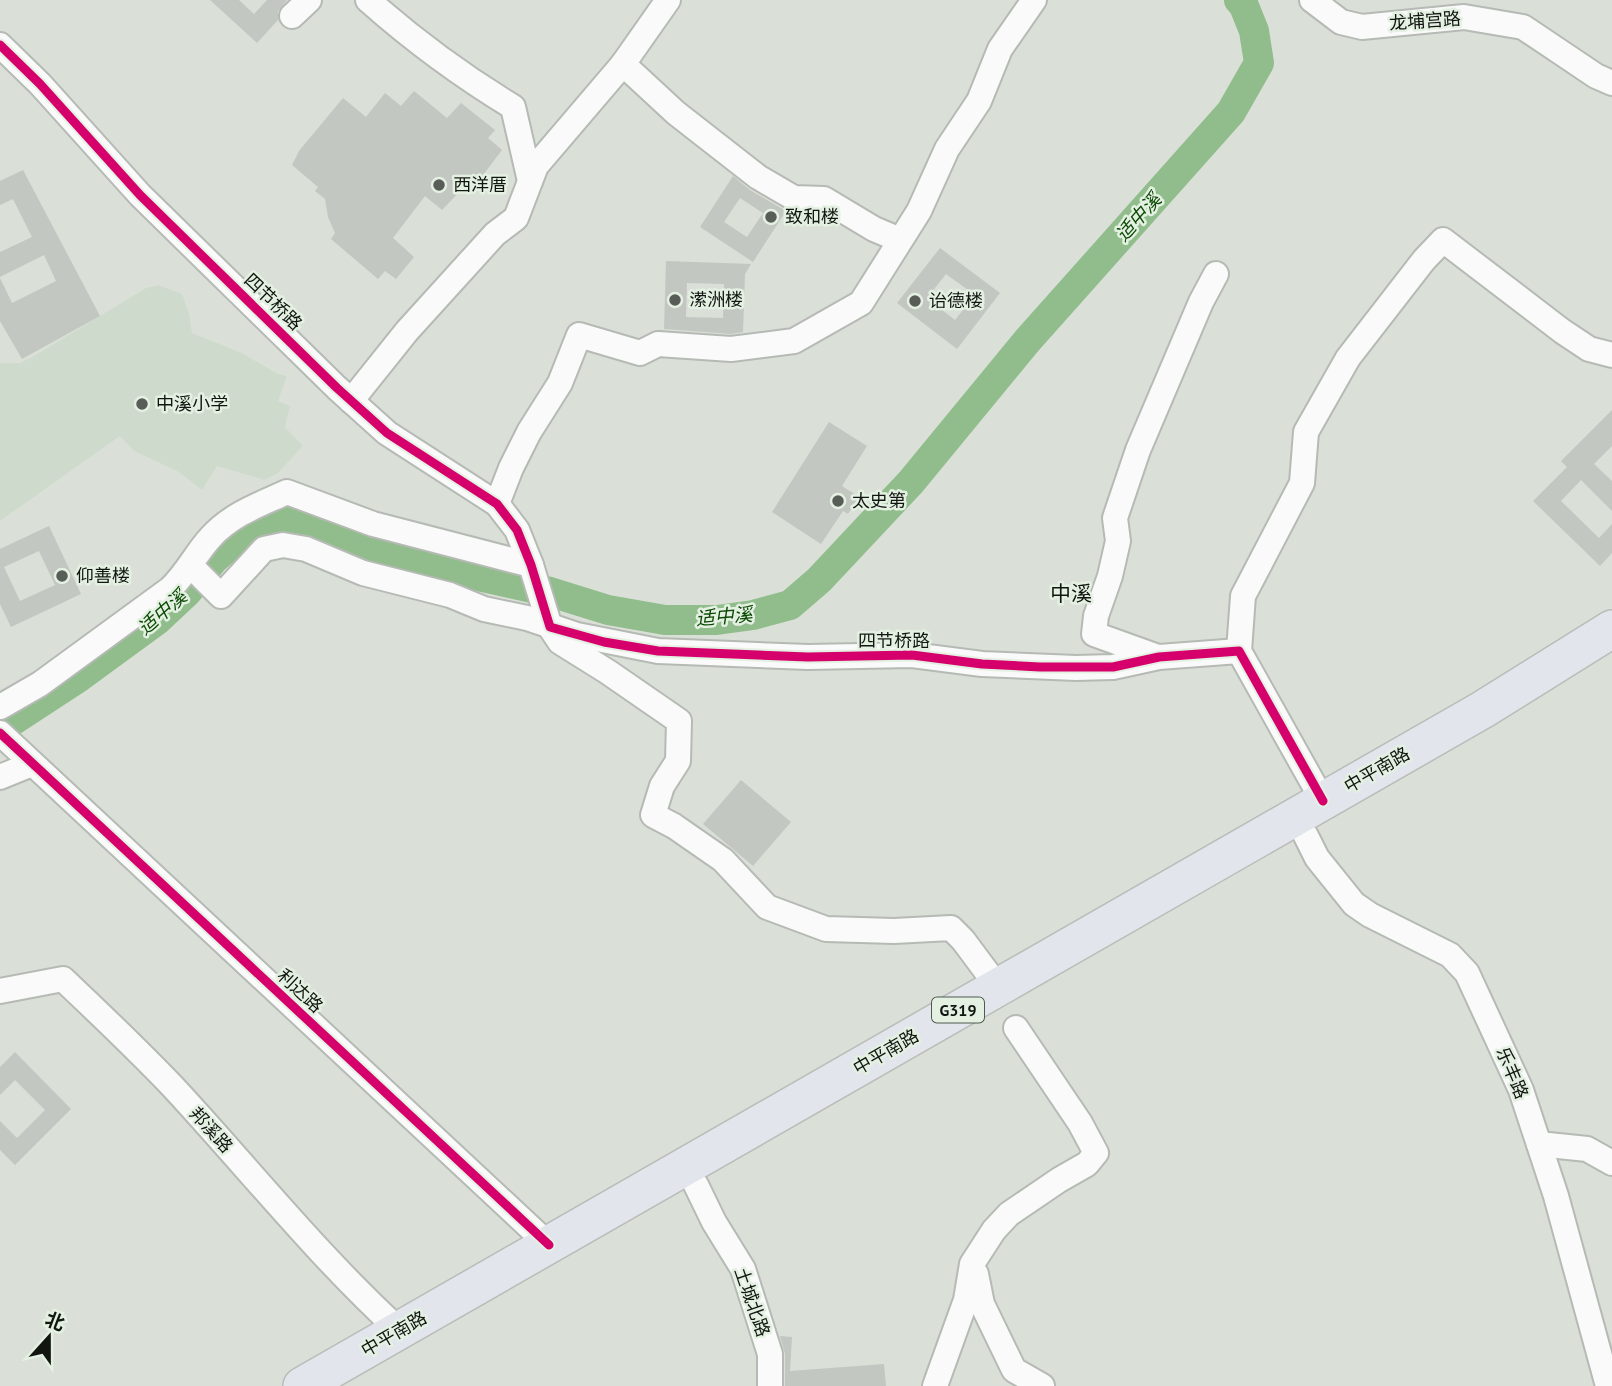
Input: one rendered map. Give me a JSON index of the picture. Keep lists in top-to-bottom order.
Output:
{
  "streets": {
    "highway": ["中平南路", "G319"],
    "street": [
      "龙埔宫路",
      "四节桥路",
      "利达路",
      "乐丰路",
      "邦溪路",
      "土城北路"
    ]
  },
  "crossings": [
    ["中平南路", "利达路"],
    ["中平南路", "邦溪路"],
    ["G319", "乐丰路"],
    ["G319", "土城北路"]
  ],
  "districts": ["中溪"],
  "water": ["适中溪"],
  "places": [
    "西洋厝",
    "致和楼",
    "潆洲楼",
    "诒德楼",
    "中溪小学",
    "太史第",
    "仰善楼"
  ],
  "north": "top"
}
